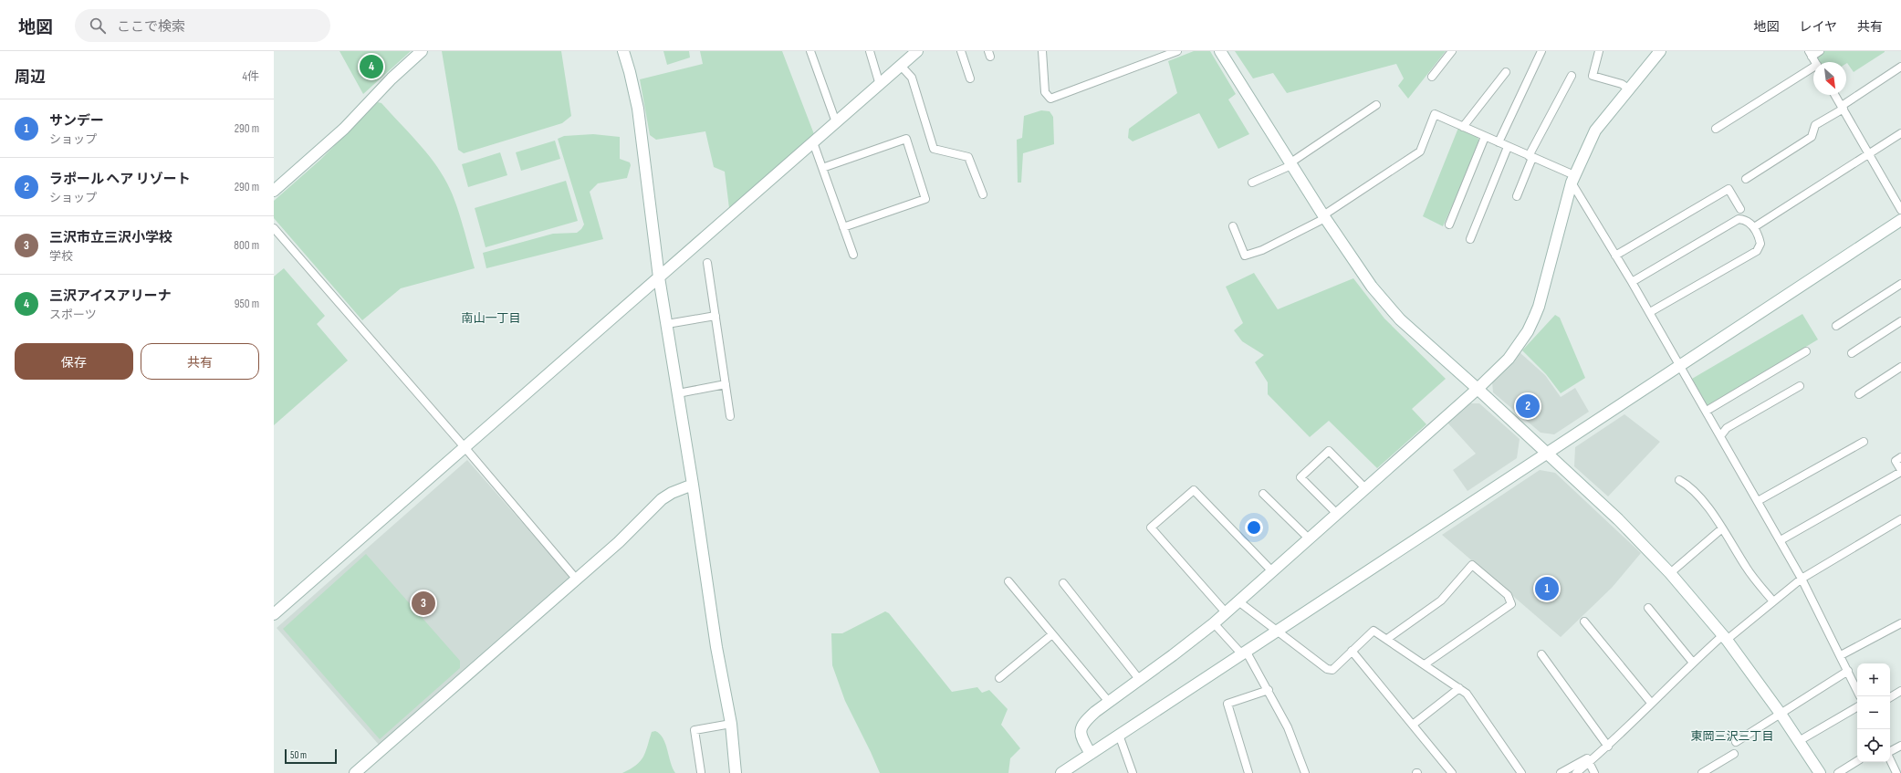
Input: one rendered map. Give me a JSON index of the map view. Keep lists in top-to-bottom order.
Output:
{
  "districts": ["南山一丁目", "東岡三沢三丁目"],
  "scale_bar": "50 m",
  "north": "bottom right",
  "page": {
    "header": "地図",
    "search": "ここで検索",
    "nav": ["地図", "レイヤ", "共有"],
    "heading": ["周辺", "4件"],
    "pins": [
      "4",
      "2",
      "1",
      "3"
    ],
    "list": [
      {
        "mark": "1",
        "name": "サンデー",
        "note": "ショップ",
        "value": "290 m"
      },
      {
        "mark": "2",
        "name": "ラポール ヘア リゾート",
        "note": "ショップ",
        "value": "290 m"
      },
      {
        "mark": "3",
        "name": "三沢市立三沢小学校",
        "note": "学校",
        "value": "800 m"
      },
      {
        "mark": "4",
        "name": "三沢アイスアリーナ",
        "note": "スポーツ",
        "value": "950 m"
      }
    ],
    "buttons": ["保存", "共有"],
    "map_buttons": ["+", "−"],
    "scale": "50 m"
  }
}
